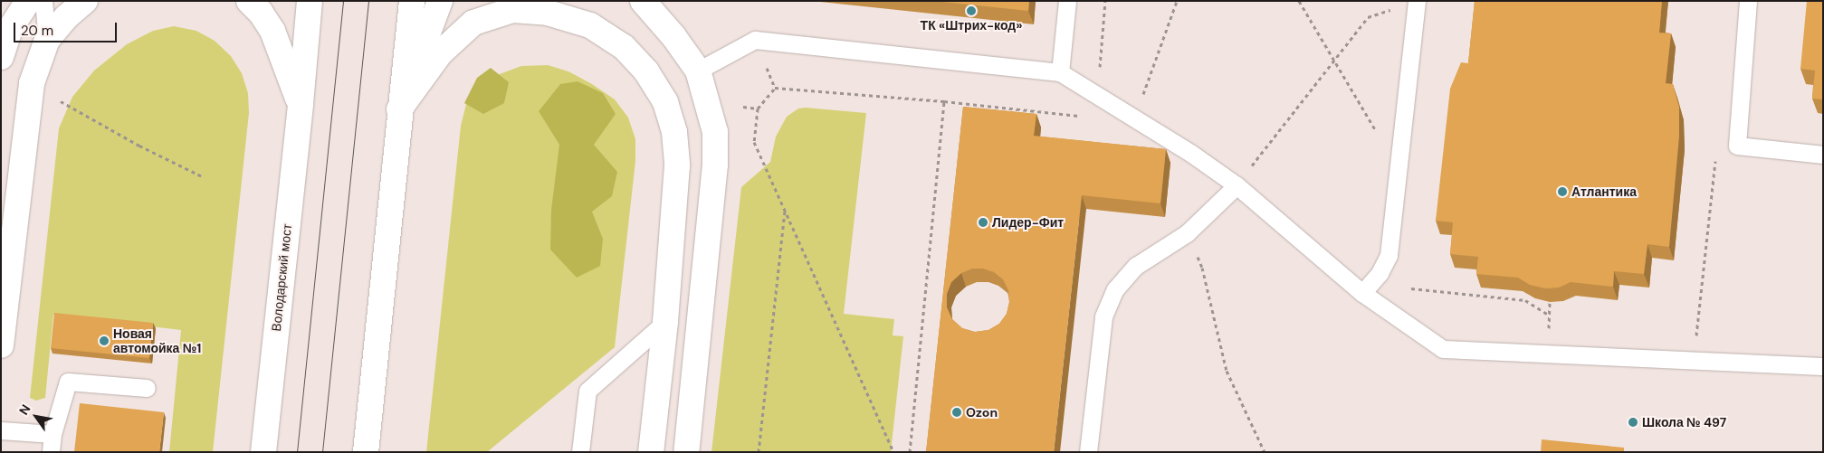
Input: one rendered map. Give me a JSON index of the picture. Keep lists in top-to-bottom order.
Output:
{
  "streets": {
    "main road": ["Володарский мост"]
  },
  "places": [
    "ТК «Штрих-код»",
    "Атлантика",
    "Лидер-Фит",
    "Новая автомойка №1",
    "Ozon",
    "Школа № 497"
  ],
  "scale_bar": "20 m",
  "north": "top left"
}
